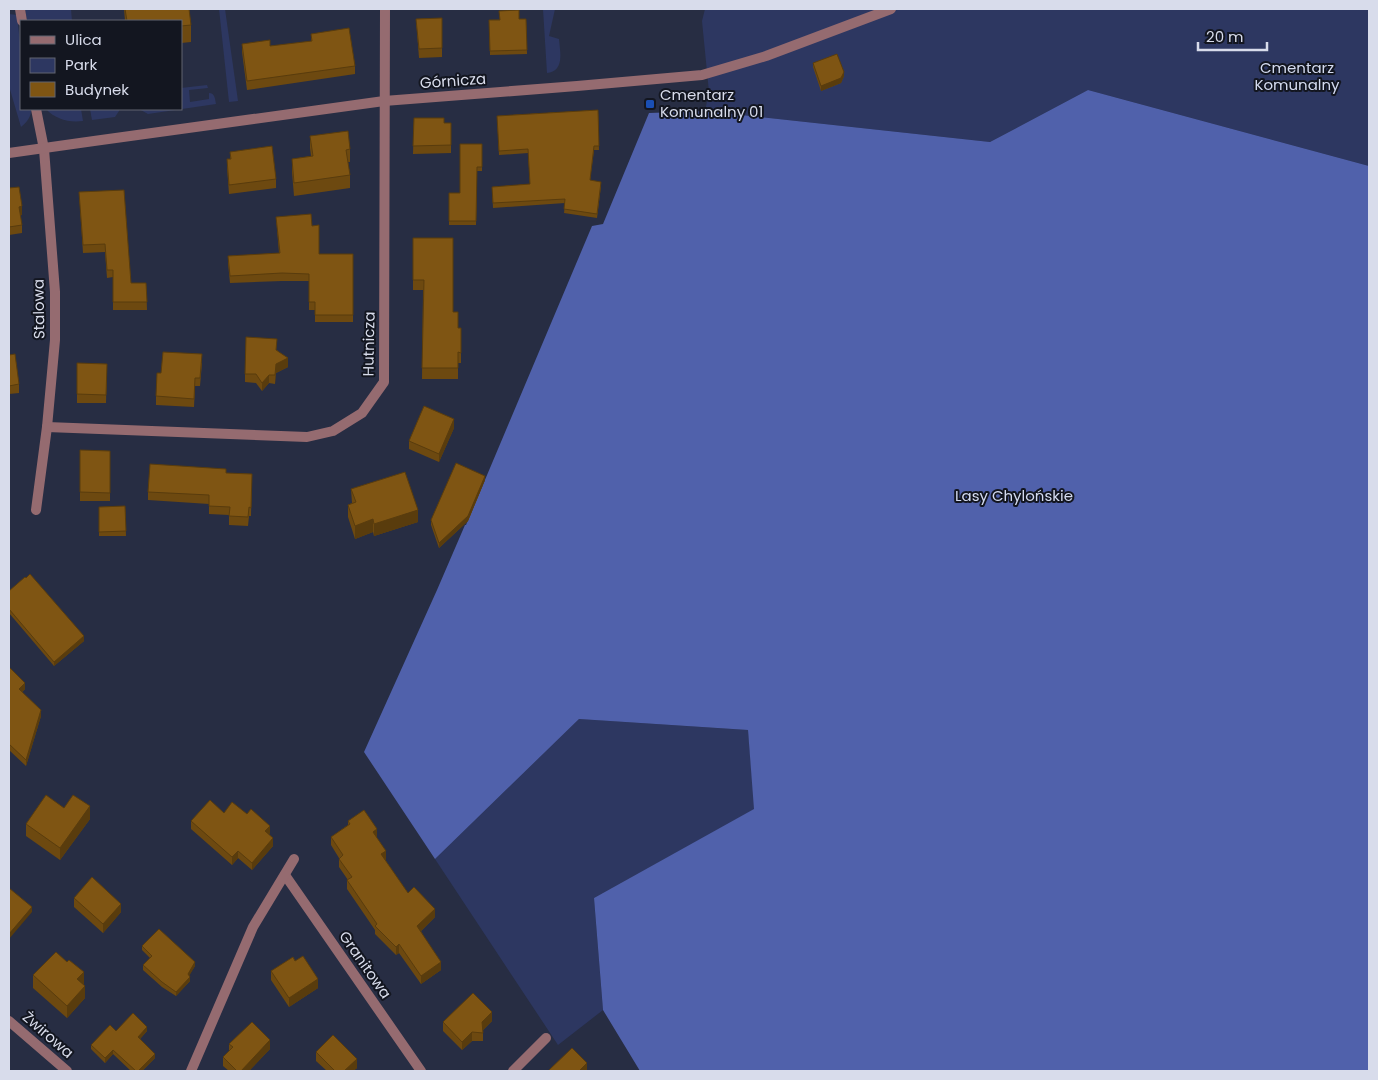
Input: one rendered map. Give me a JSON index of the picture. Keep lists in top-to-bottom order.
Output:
{
  "streets": {
    "street": [
      "Górnicza",
      "Stalowa",
      "Hutnicza",
      "Granitowa",
      "Żwirowa"
    ]
  },
  "crossings": [
    ["Górnicza", "Stalowa"],
    ["Górnicza", "Hutnicza"],
    ["Stalowa", "Hutnicza"]
  ],
  "parks": ["Cmentarz Komunalny", "Lasy Chylońskie"],
  "places": {
    "transit": ["Cmentarz Komunalny 01"]
  },
  "legend": ["Ulica", "Park", "Budynek"],
  "scale_bar": "20 m"
}
